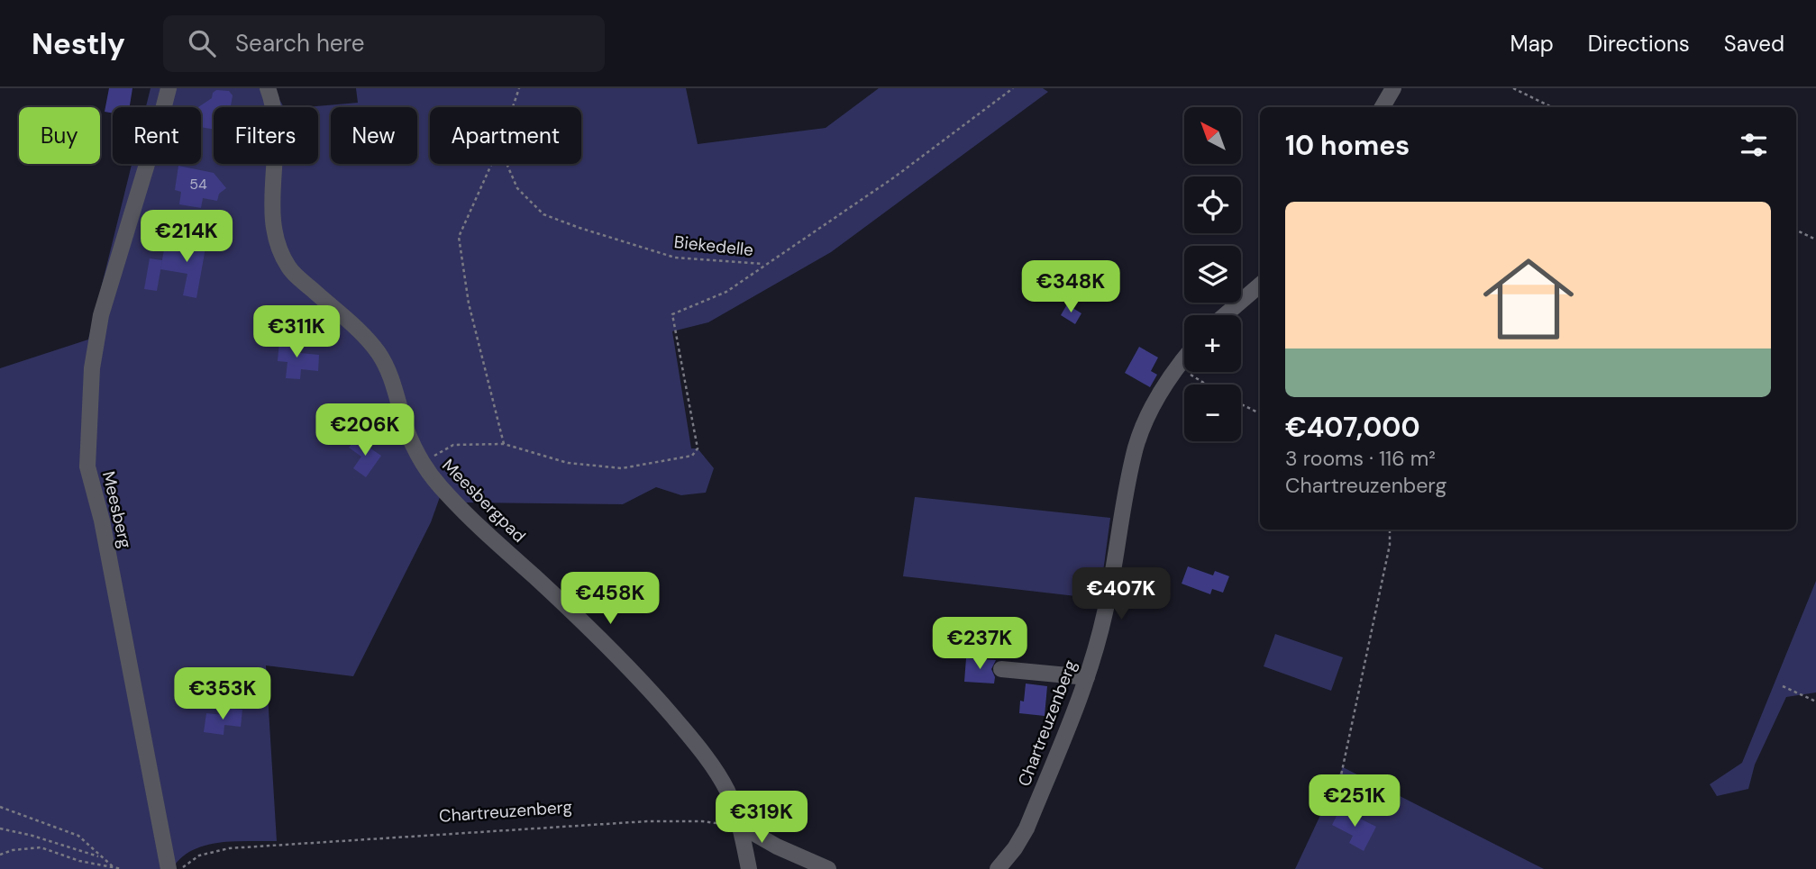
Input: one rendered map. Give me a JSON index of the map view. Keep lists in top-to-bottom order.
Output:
{
  "streets": {
    "street": ["Meesbergpad", "Meesberg", "Chartreuzenberg"],
    "path": ["Biekedelle"]
  },
  "crossings": [
    ["Meesbergpad", "Chartreuzenberg"]
  ],
  "house_numbers": ["54"],
  "north": "top left",
  "page": {
    "header": "Nestly",
    "search": "Search here",
    "nav": ["Map", "Directions", "Saved"],
    "map_buttons": ["+", "−"],
    "chip": [
      "Buy",
      "Rent",
      "Filters",
      "New",
      "Apartment"
    ],
    "heading": "10 homes",
    "list": [
      {
        "name": "€407,000",
        "note": "3 rooms · 116 m² · Chartreuzenberg"
      }
    ],
    "price": [
      "€214K",
      "€348K",
      "€311K",
      "€206K",
      "€407K",
      "€458K",
      "€237K",
      "€353K",
      "€251K",
      "€319K"
    ]
  }
}
